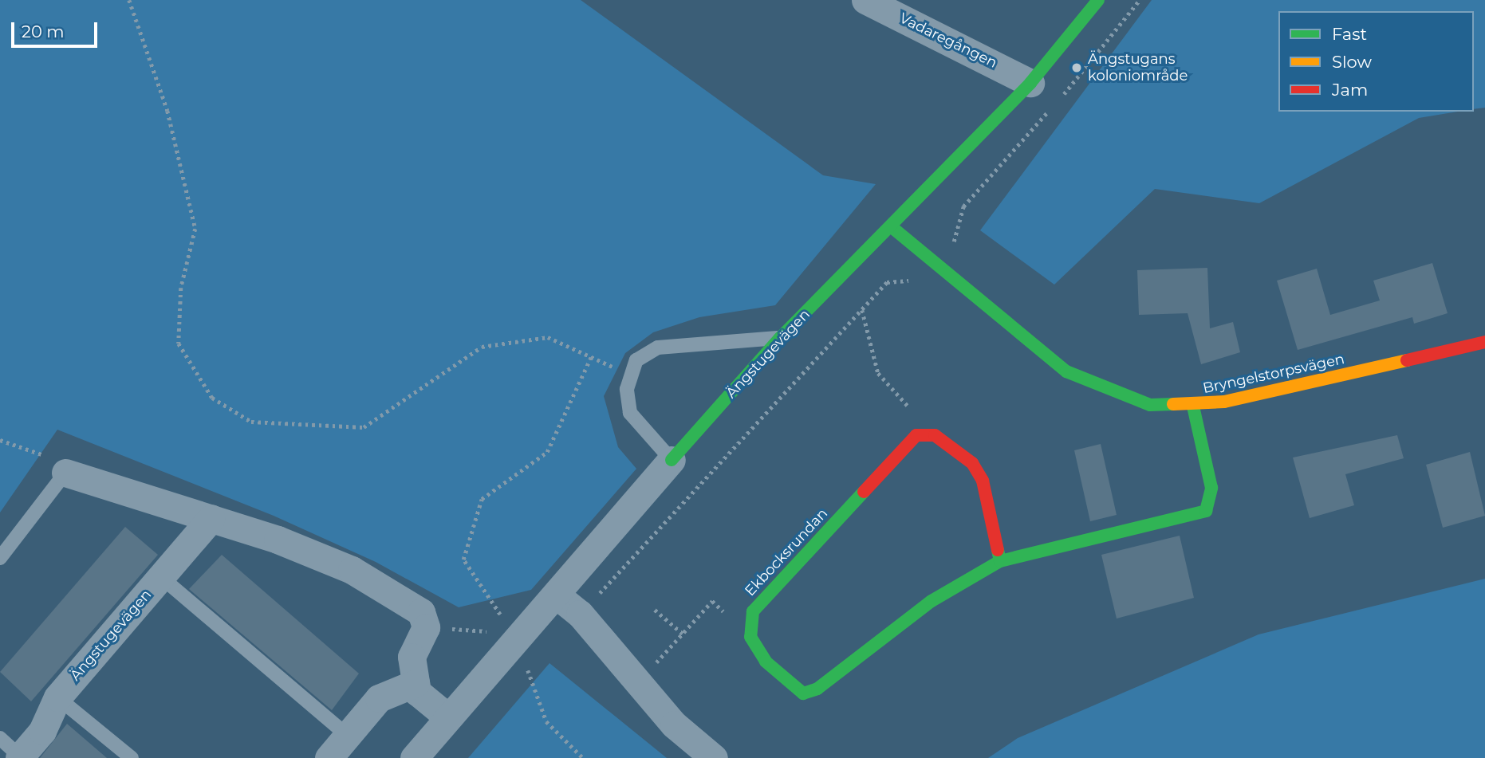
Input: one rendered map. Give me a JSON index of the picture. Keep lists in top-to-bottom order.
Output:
{
  "streets": {
    "street": [
      "Vadaregången",
      "Ängstugevägen",
      "Bryngelstorpsvägen",
      "Ekbocksrundan"
    ]
  },
  "crossings": [
    ["Vadaregången", "Ängstugevägen"],
    ["Ängstugevägen", "Bryngelstorpsvägen"]
  ],
  "places": ["Ängstugans koloniområde"],
  "legend": ["Fast", "Slow", "Jam"],
  "scale_bar": "20 m"
}
